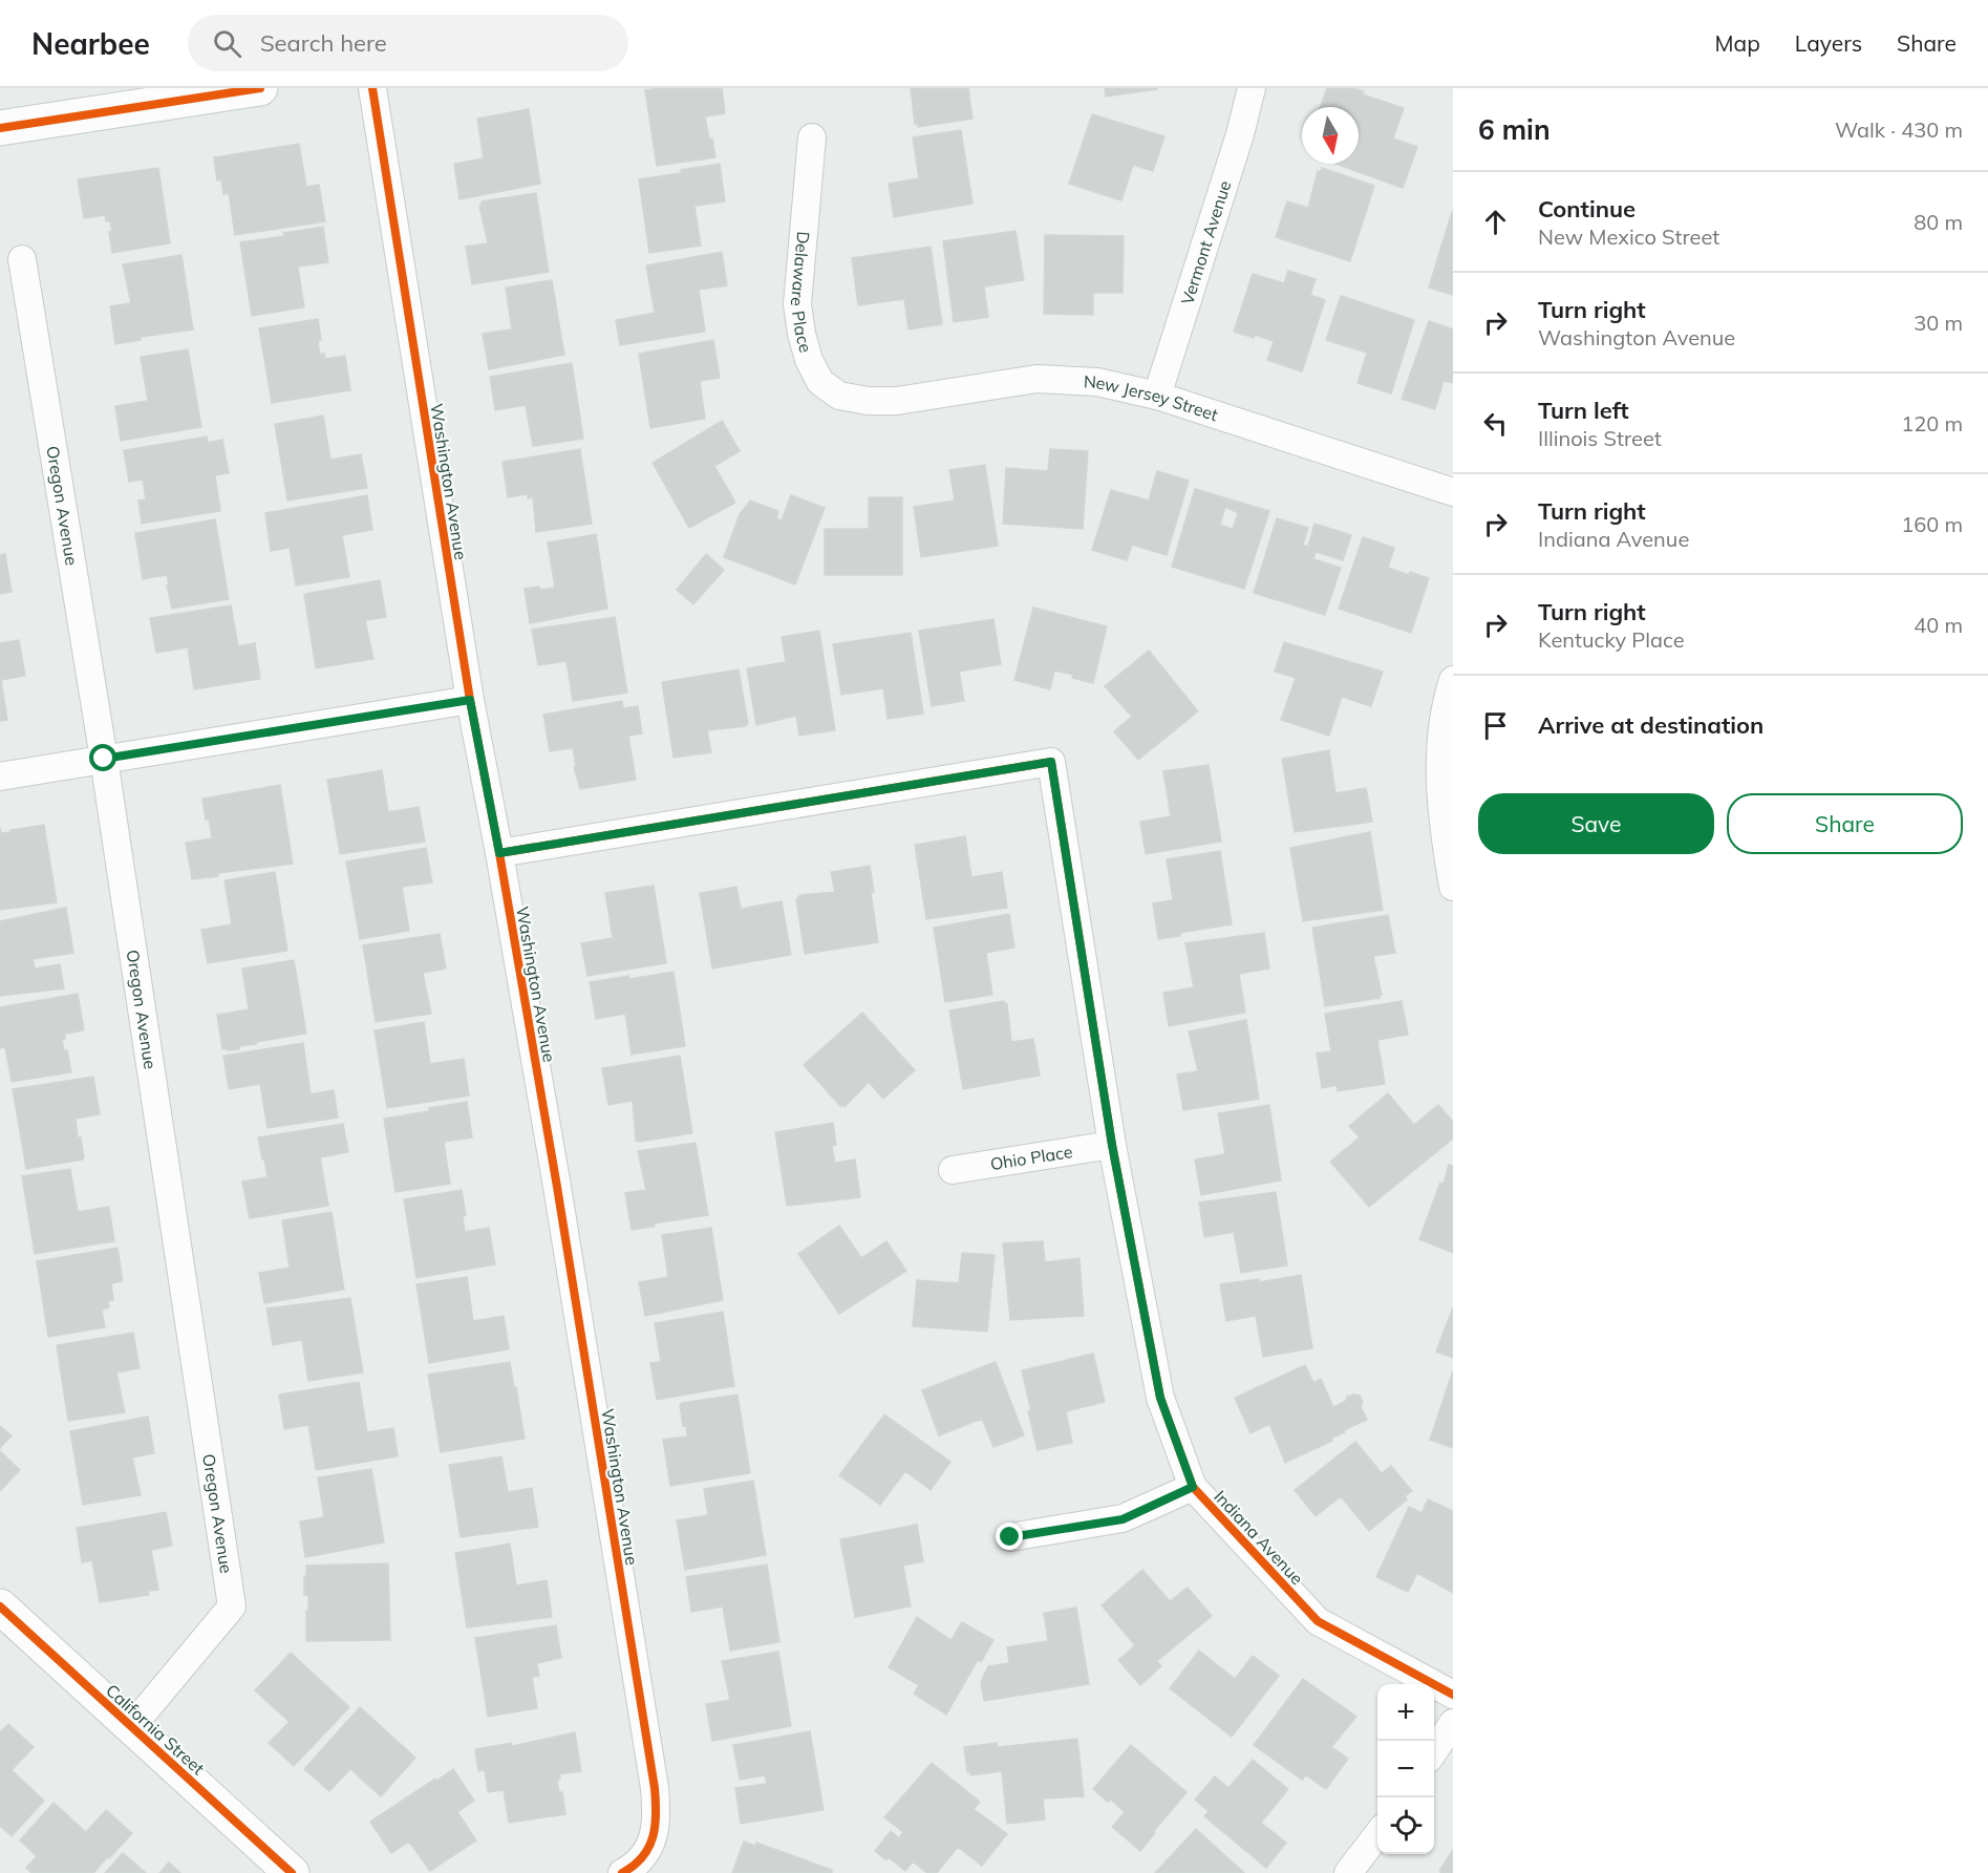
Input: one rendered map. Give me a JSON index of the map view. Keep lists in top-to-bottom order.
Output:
{
  "streets": {
    "street": [
      "Vermont Avenue",
      "Delaware Place",
      "New Jersey Street",
      "Washington Avenue",
      "Oregon Avenue",
      "Ohio Place",
      "Indiana Avenue",
      "California Street"
    ]
  },
  "crossings": [
    ["Vermont Avenue", "New Jersey Street"],
    ["Delaware Place", "New Jersey Street"],
    ["Washington Avenue", "Indiana Avenue"],
    ["Oregon Avenue", "California Street"],
    ["Ohio Place", "Indiana Avenue"]
  ],
  "north": "bottom",
  "page": {
    "header": "Nearbee",
    "search": "Search here",
    "nav": ["Map", "Layers", "Share"],
    "heading": ["6 min", "Walk · 430 m"],
    "list": [
      ["Continue", "New Mexico Street", "80 m"],
      ["Turn right", "Washington Avenue", "30 m"],
      ["Turn left", "Illinois Street", "120 m"],
      ["Turn right", "Indiana Avenue", "160 m"],
      ["Turn right", "Kentucky Place", "40 m"],
      "Arrive at destination"
    ],
    "buttons": ["Save", "Share"],
    "map_buttons": ["+", "−"]
  }
}
